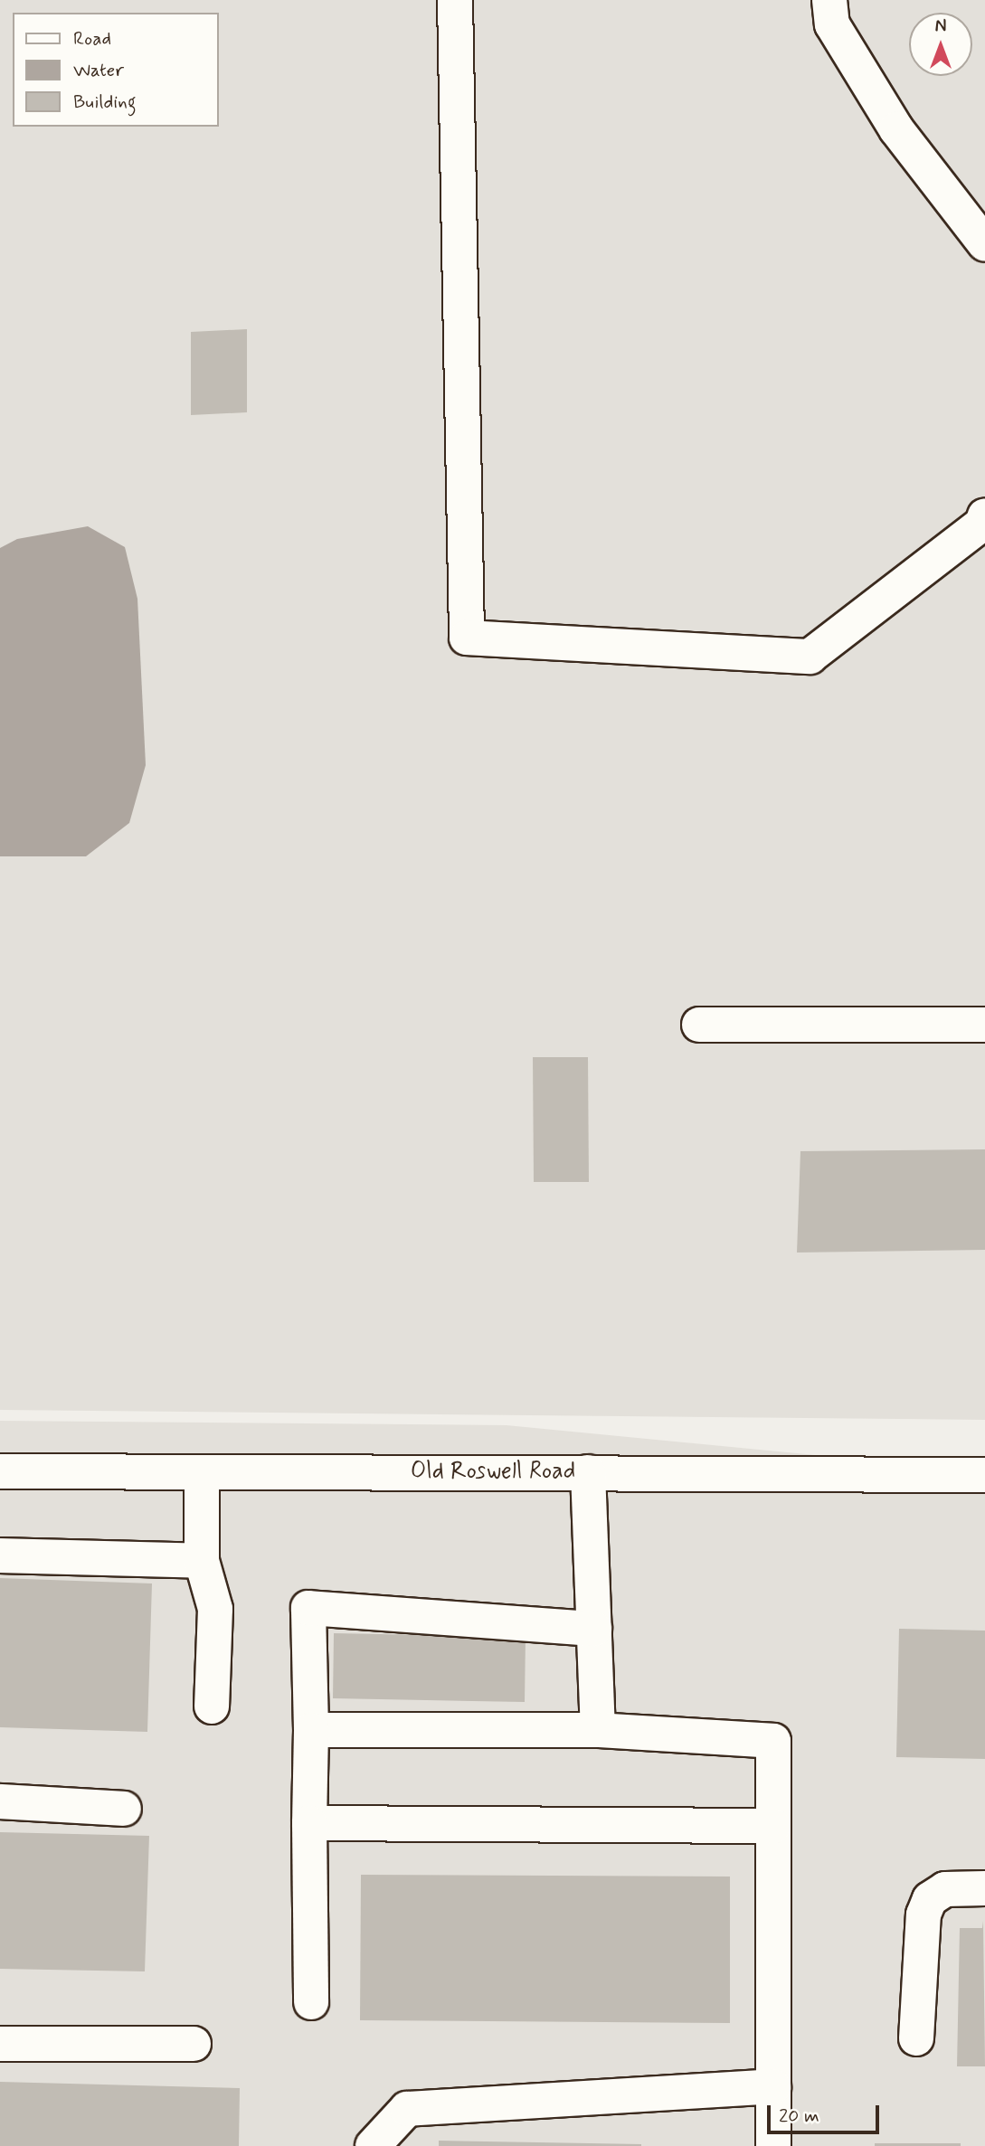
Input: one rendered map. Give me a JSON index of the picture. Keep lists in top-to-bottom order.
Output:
{
  "streets": {
    "street": ["Old Roswell Road"]
  },
  "legend": ["Road", "Water", "Building"],
  "scale_bar": "20 m",
  "north": "top"
}
